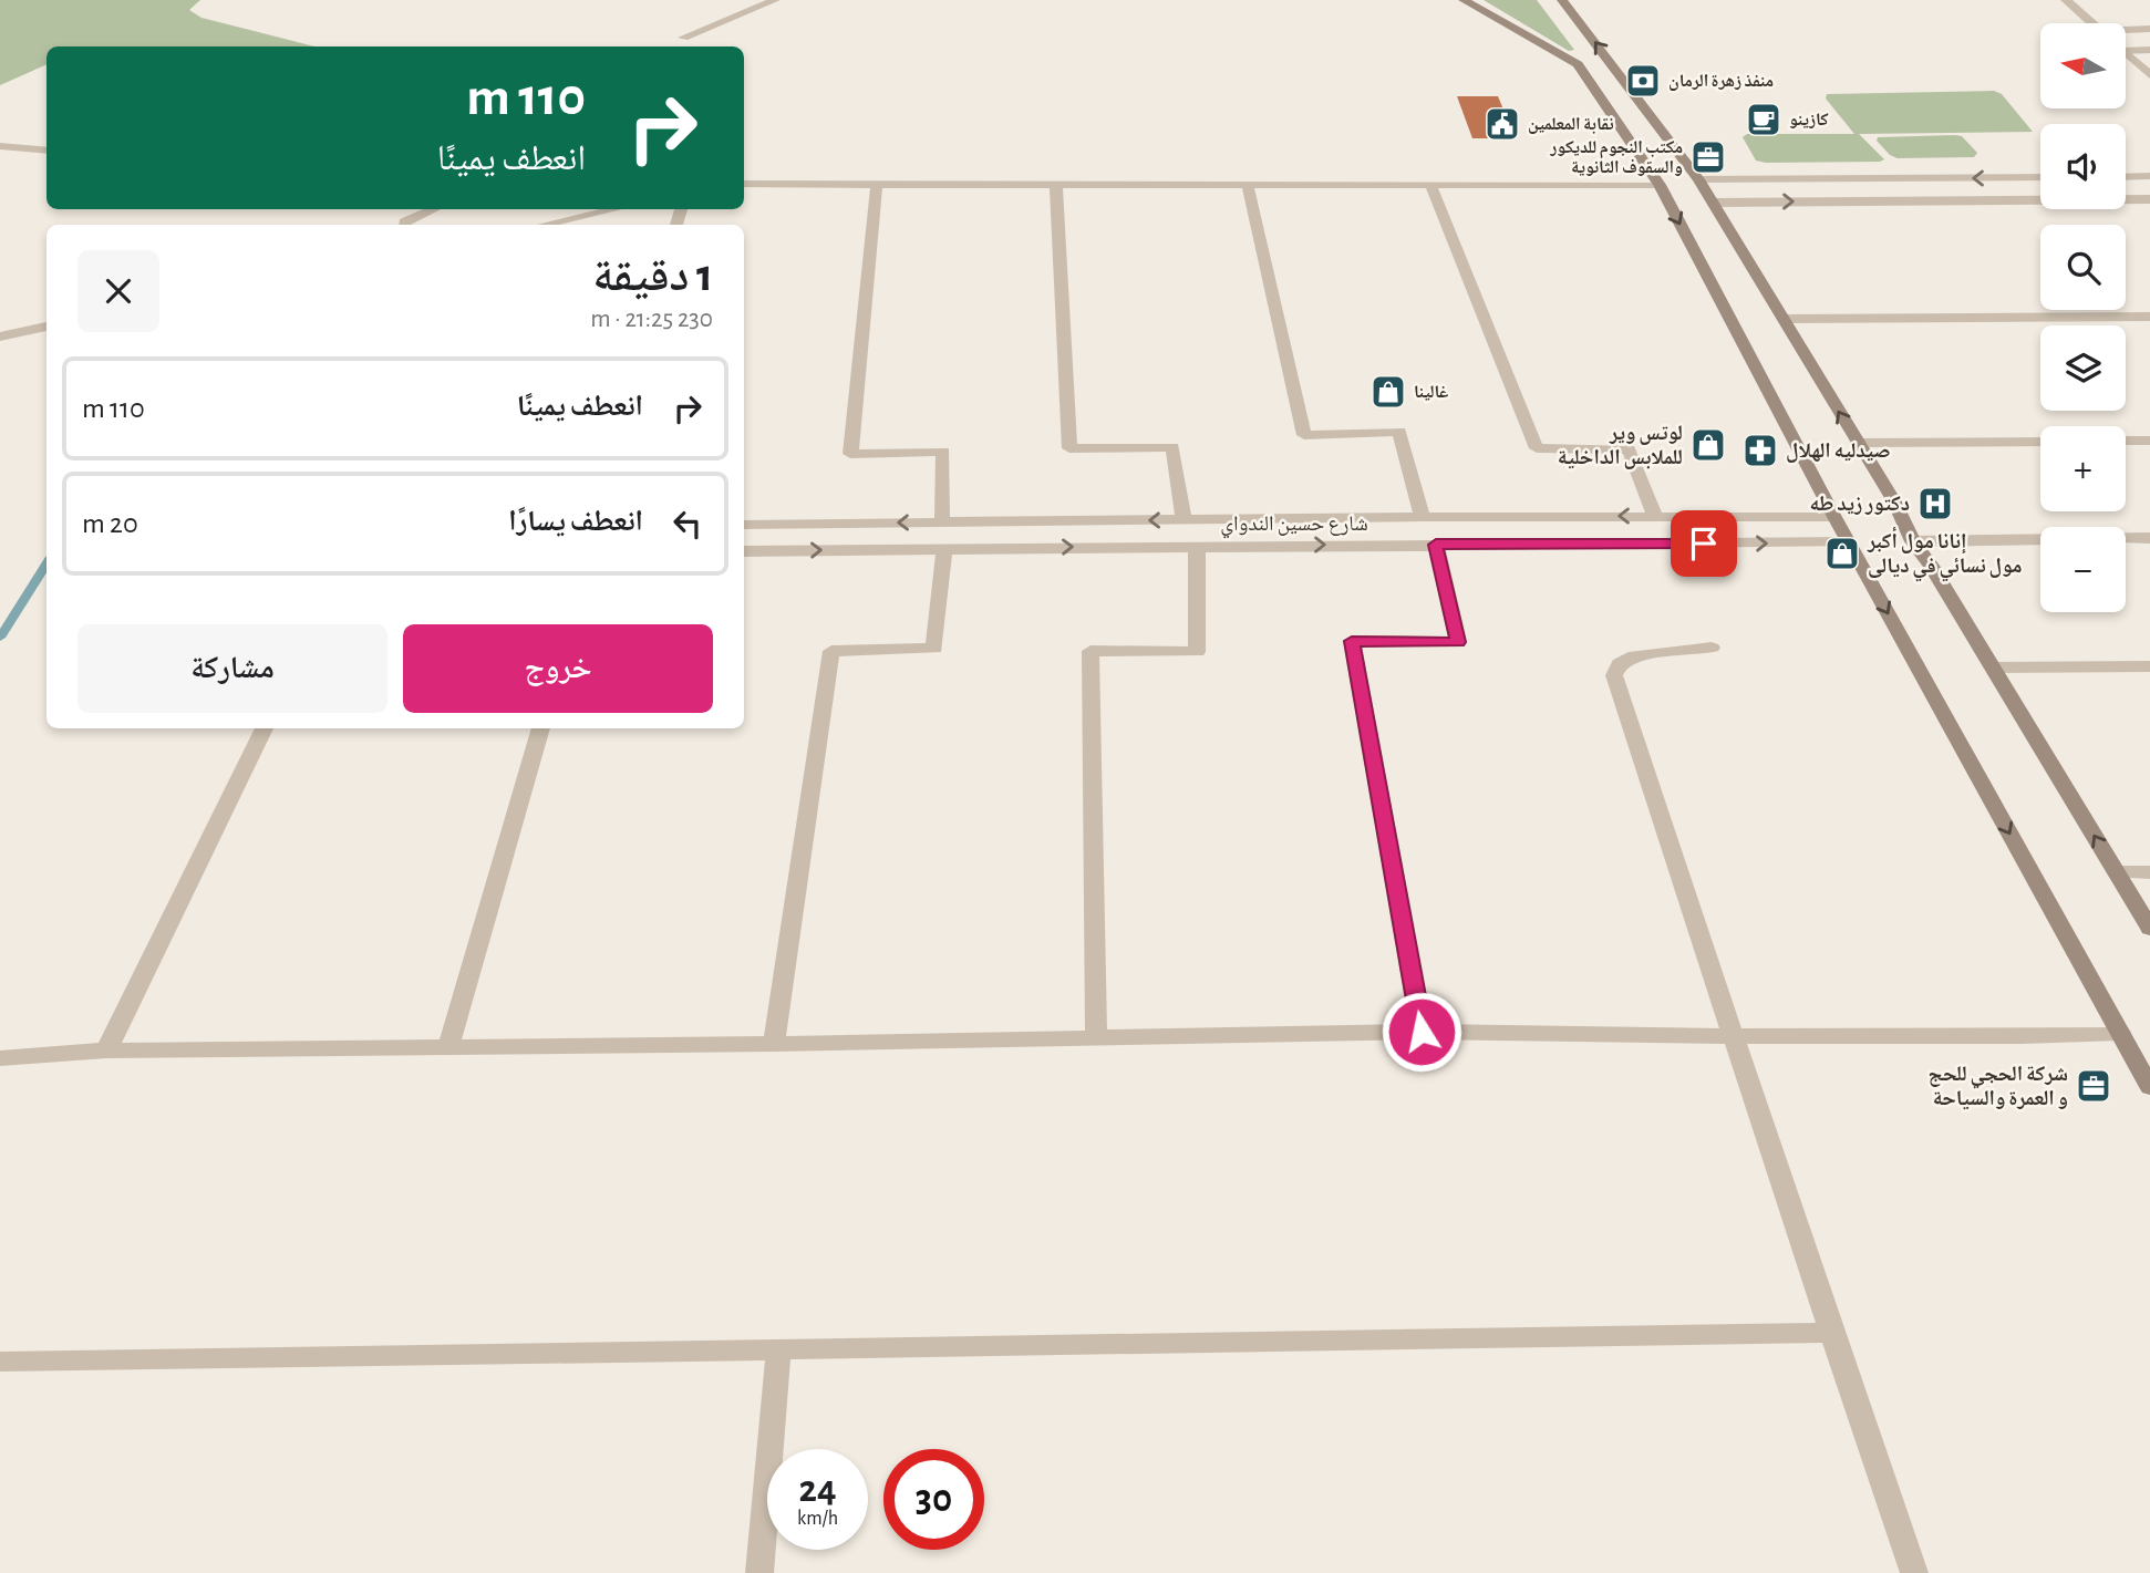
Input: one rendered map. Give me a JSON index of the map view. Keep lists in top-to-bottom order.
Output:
{
  "streets": {
    "street": ["شارع حسين الندواي"]
  },
  "places": {
    "bank": ["منفذ زهرة الرمان"],
    "cafe": ["كازينو"],
    "public building": ["نقابة المعلمين"],
    "office": ["مكتب النجوم للديكور والسقوف الثانوية", "شركة الحجي للحج و العمرة والسياحة"],
    "shop": ["غالينا", "لوتس وير للملابس الداخلية", "إنانا مول أكبر مول نسائي في ديالى"],
    "pharmacy": ["صيدليه الهلال"],
    "hospital": ["دكتور زيد طه"]
  },
  "north": "left",
  "page": {
    "map_buttons": ["+", "−"],
    "turn": ["110 m", "انعطف يمينًا"],
    "heading": ["1 دقيقة", "230 m · 21:25"],
    "list": [
      {
        "name": "انعطف يمينًا",
        "value": "110 m"
      },
      {
        "name": "انعطف يسارًا",
        "value": "20 m"
      }
    ],
    "buttons": ["خروج", "مشاركة"],
    "speed": "24 km/h",
    "limit": "30"
  }
}
